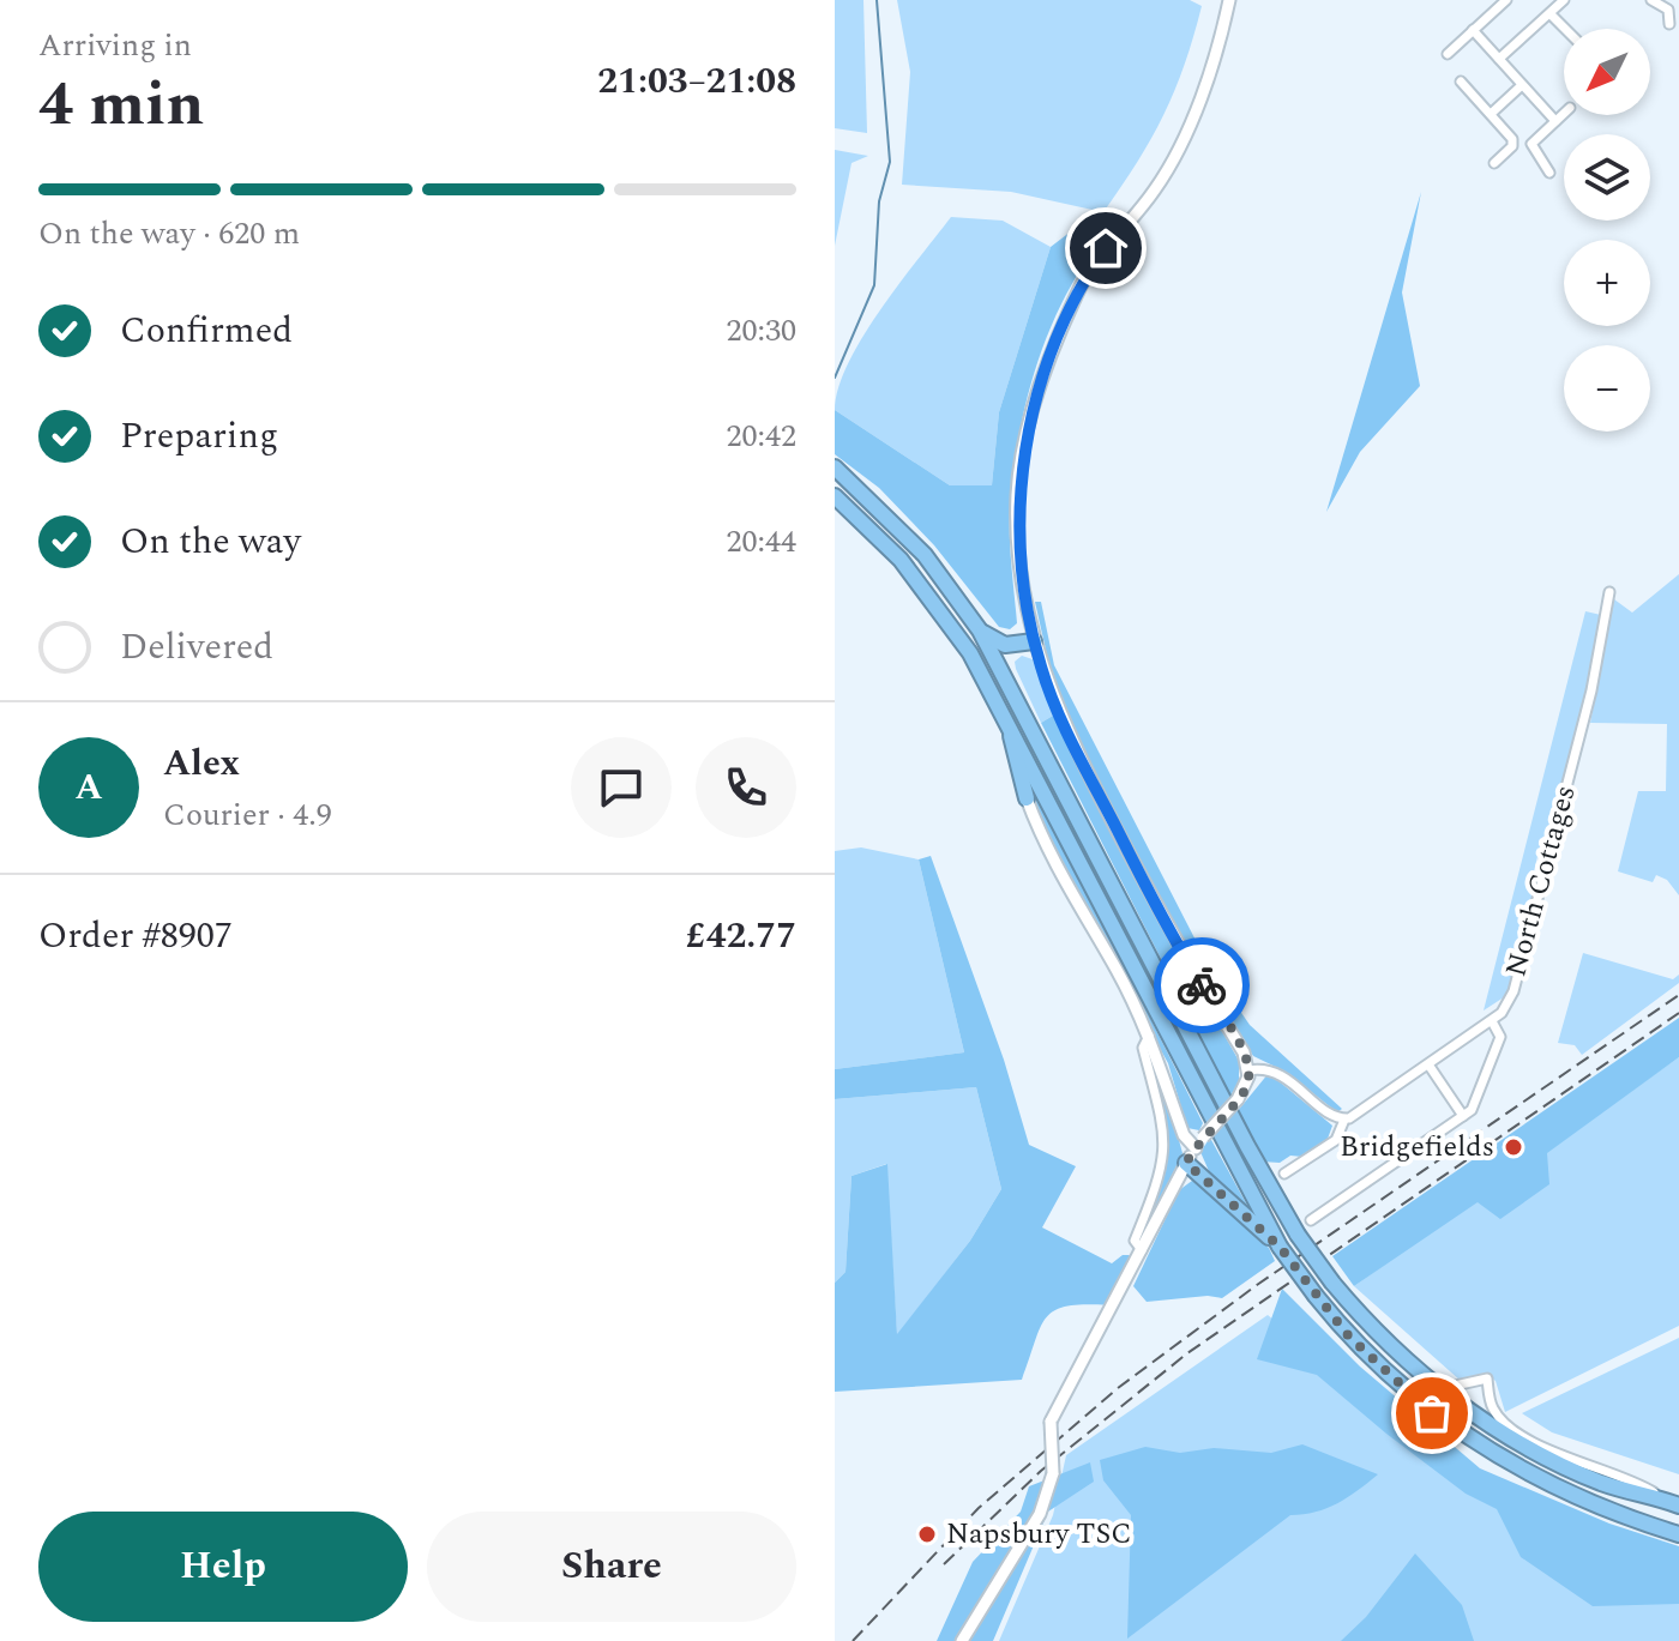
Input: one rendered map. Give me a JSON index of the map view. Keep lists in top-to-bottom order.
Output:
{
  "streets": {
    "street": ["North Cottages"]
  },
  "places": ["Bridgefields", "Napsbury TSC"],
  "north": "bottom left",
  "page": {
    "heading": ["4 min", "Arriving in", "21:03–21:08"],
    "panel": [
      "Alex",
      "Courier · 4.9",
      "Order #8907",
      "£42.77"
    ],
    "map_buttons": ["+", "−"],
    "bar": "On the way · 620 m",
    "list": [
      ["Confirmed", "20:30"],
      ["Preparing", "20:42"],
      ["On the way", "20:44"],
      "Delivered"
    ],
    "round": "A",
    "buttons": ["Help", "Share"]
  }
}
